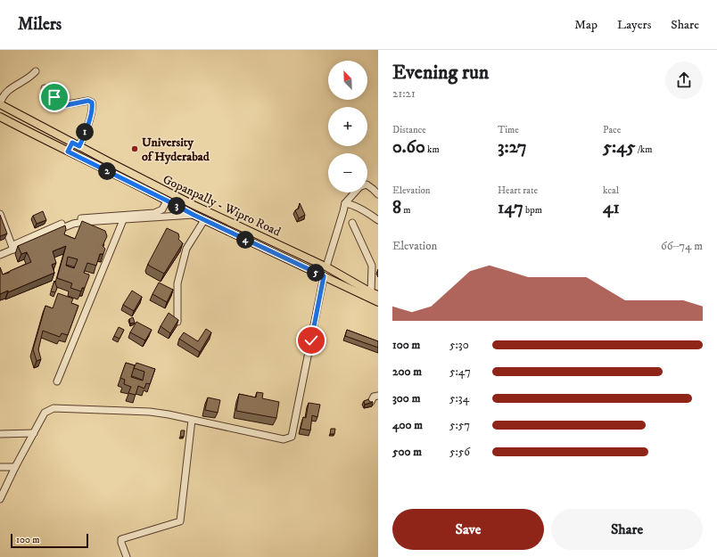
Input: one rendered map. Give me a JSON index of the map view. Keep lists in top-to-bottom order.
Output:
{
  "streets": {
    "main road": ["Gopanpally - Wipro Road"]
  },
  "places": ["University of Hyderabad"],
  "scale_bar": "100 m",
  "north": "top left",
  "page": {
    "header": "Milers",
    "nav": ["Map", "Layers", "Share"],
    "heading": ["Evening run", "21:21"],
    "map_buttons": ["+", "−"],
    "stats": [
      ["Distance", "0.60 km"],
      ["Time", "3:27"],
      ["Pace", "5:45 /km"],
      ["Elevation", "8 m"],
      ["Heart rate", "147 bpm"],
      ["kcal", "41"]
    ],
    "pins": [
      "1",
      "2",
      "3",
      "4",
      "5"
    ],
    "chart": ["Elevation", "66–74 m"],
    "list": [
      {
        "name": "100 m",
        "note": "5:30"
      },
      {
        "name": "200 m",
        "note": "5:47"
      },
      {
        "name": "300 m",
        "note": "5:34"
      },
      {
        "name": "400 m",
        "note": "5:57"
      },
      {
        "name": "500 m",
        "note": "5:56"
      }
    ],
    "buttons": ["Save", "Share"],
    "scale": "100 m"
  }
}
